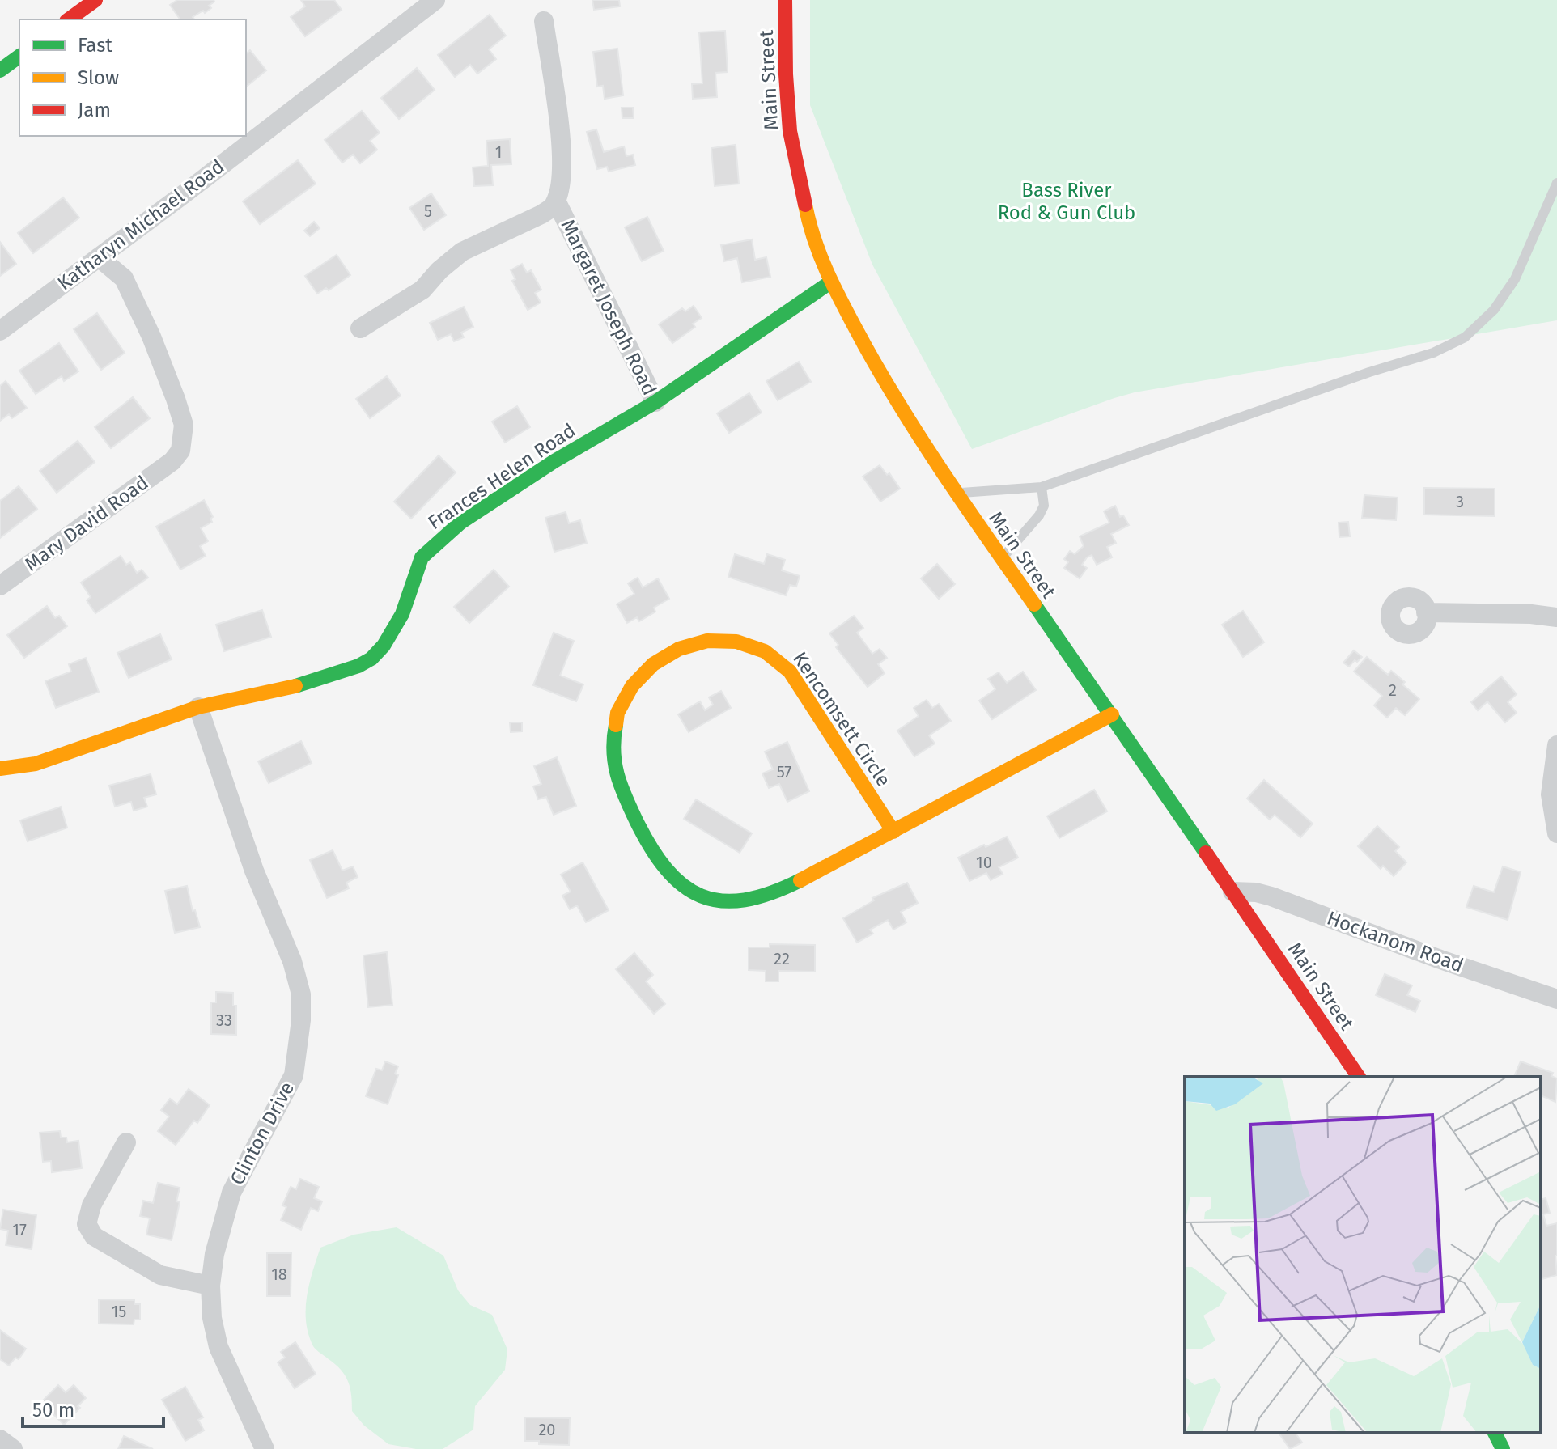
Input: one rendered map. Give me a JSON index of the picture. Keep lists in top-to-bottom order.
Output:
{
  "streets": {
    "street": [
      "Main Street",
      "Katharyn Michael Road",
      "Margaret Joseph Road",
      "Frances Helen Road",
      "Mary David Road",
      "Kencomsett Circle",
      "Hockanom Road",
      "Clinton Drive"
    ]
  },
  "crossings": [
    ["Main Street", "Frances Helen Road"],
    ["Main Street", "Kencomsett Circle"],
    ["Main Street", "Hockanom Road"],
    ["Katharyn Michael Road", "Mary David Road"],
    ["Margaret Joseph Road", "Frances Helen Road"],
    ["Frances Helen Road", "Clinton Drive"]
  ],
  "parks": ["Bass River Rod & Gun Club"],
  "house_numbers": [
    "1",
    "5",
    "3",
    "2",
    "57",
    "10",
    "22",
    "33",
    "17",
    "18",
    "15",
    "20"
  ],
  "legend": ["Fast", "Slow", "Jam"],
  "scale_bar": "50 m"
}
